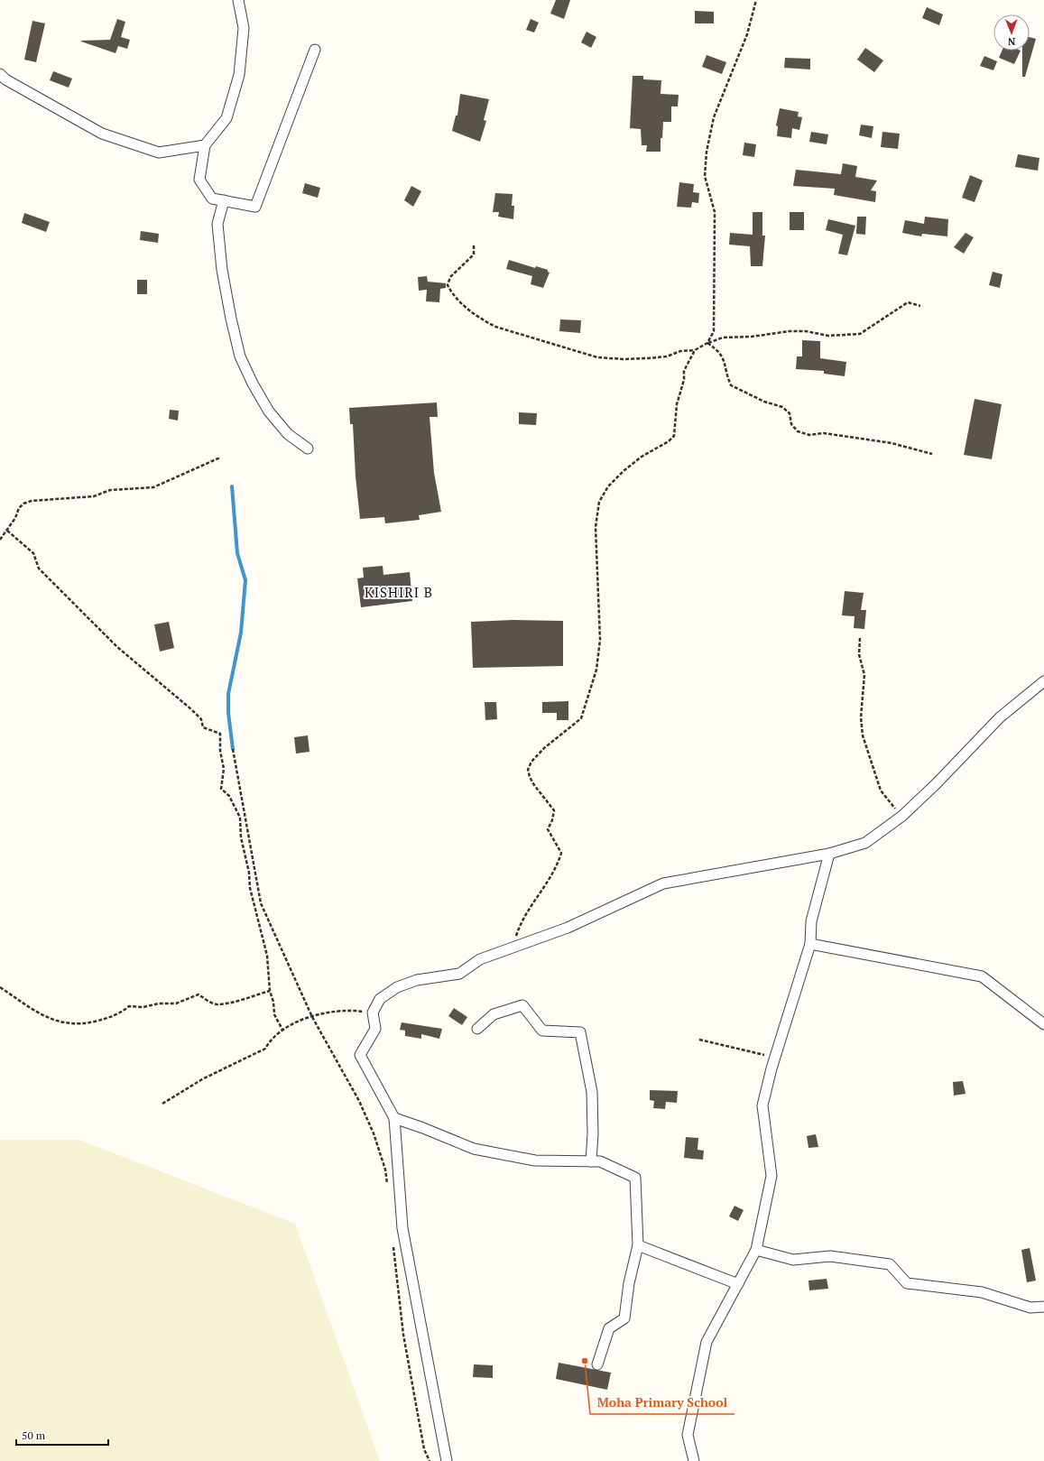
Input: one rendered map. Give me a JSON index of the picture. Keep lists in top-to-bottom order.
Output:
{
  "districts": ["KISHIRI B"],
  "places": ["Moha Primary School"],
  "scale_bar": "50 m",
  "north": "bottom"
}
